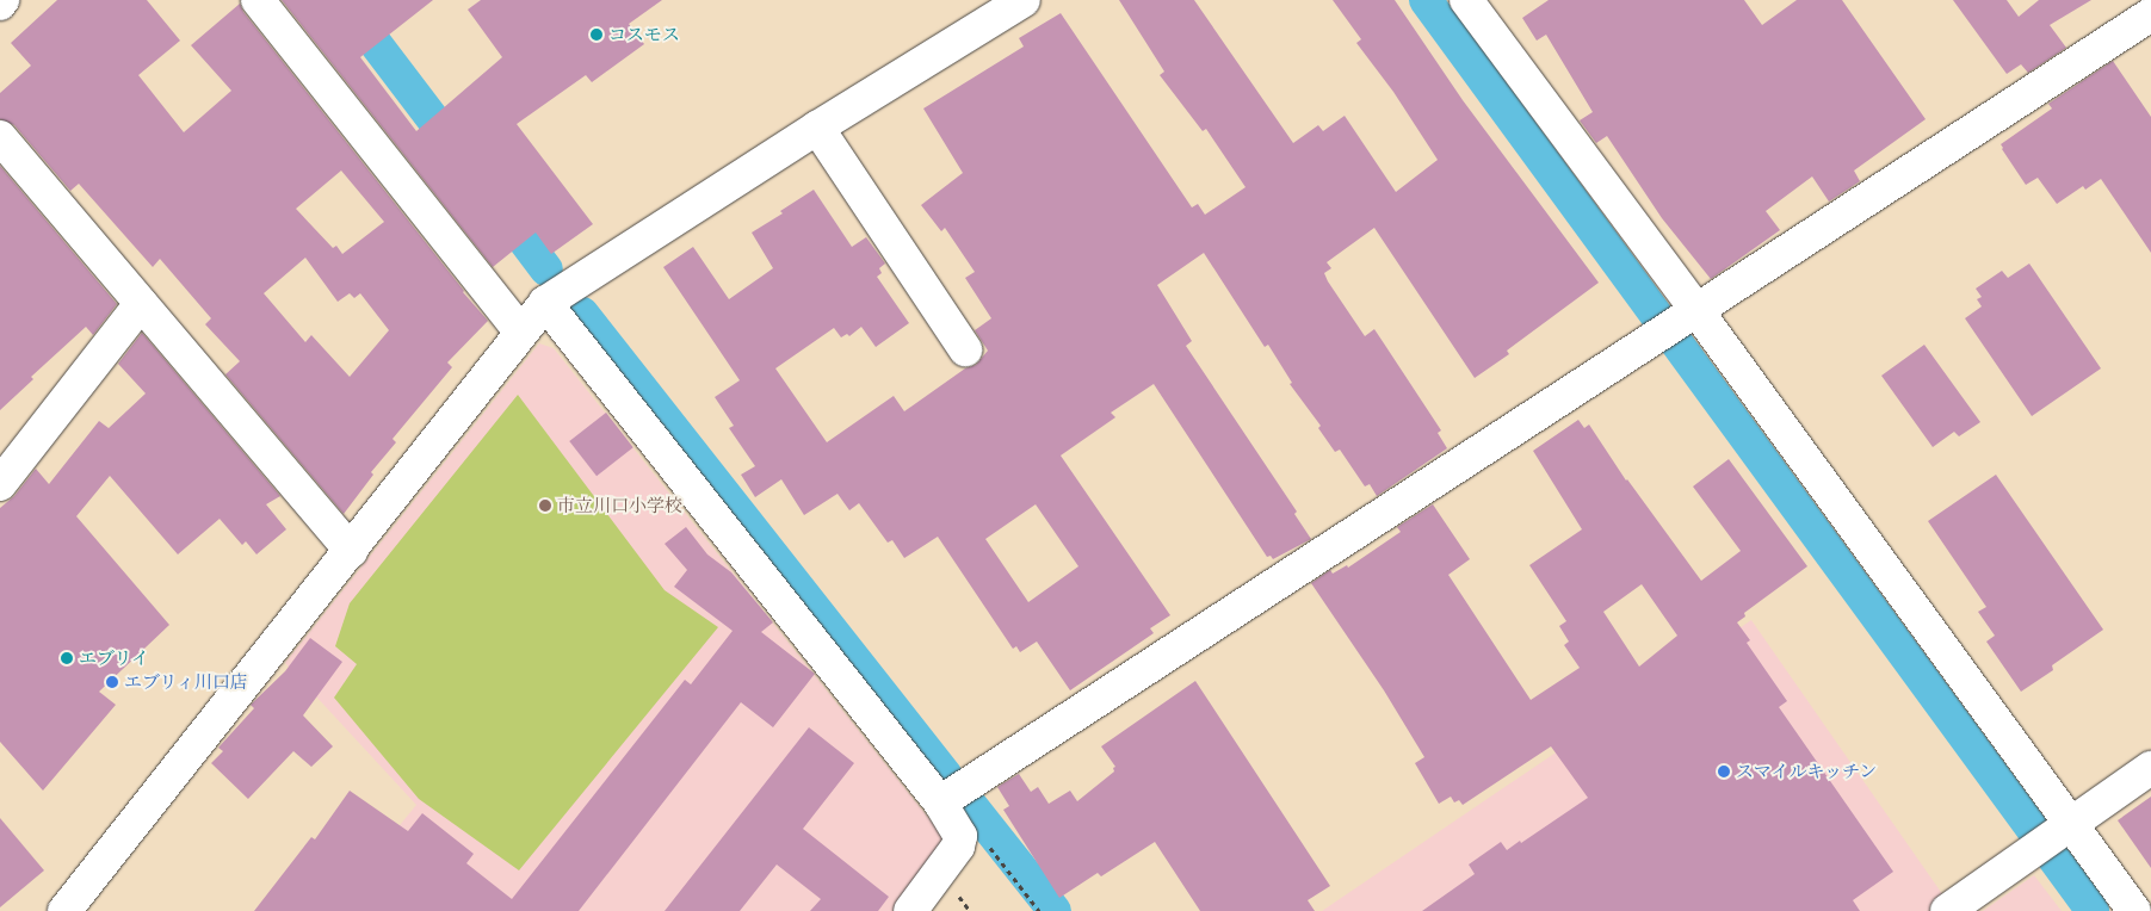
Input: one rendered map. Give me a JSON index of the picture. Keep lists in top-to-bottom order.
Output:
{
  "places": [
    "コスモス",
    "市立川口小学校",
    "エブリイ",
    "エブリィ川口店",
    "スマイルキッチン"
  ]
}
